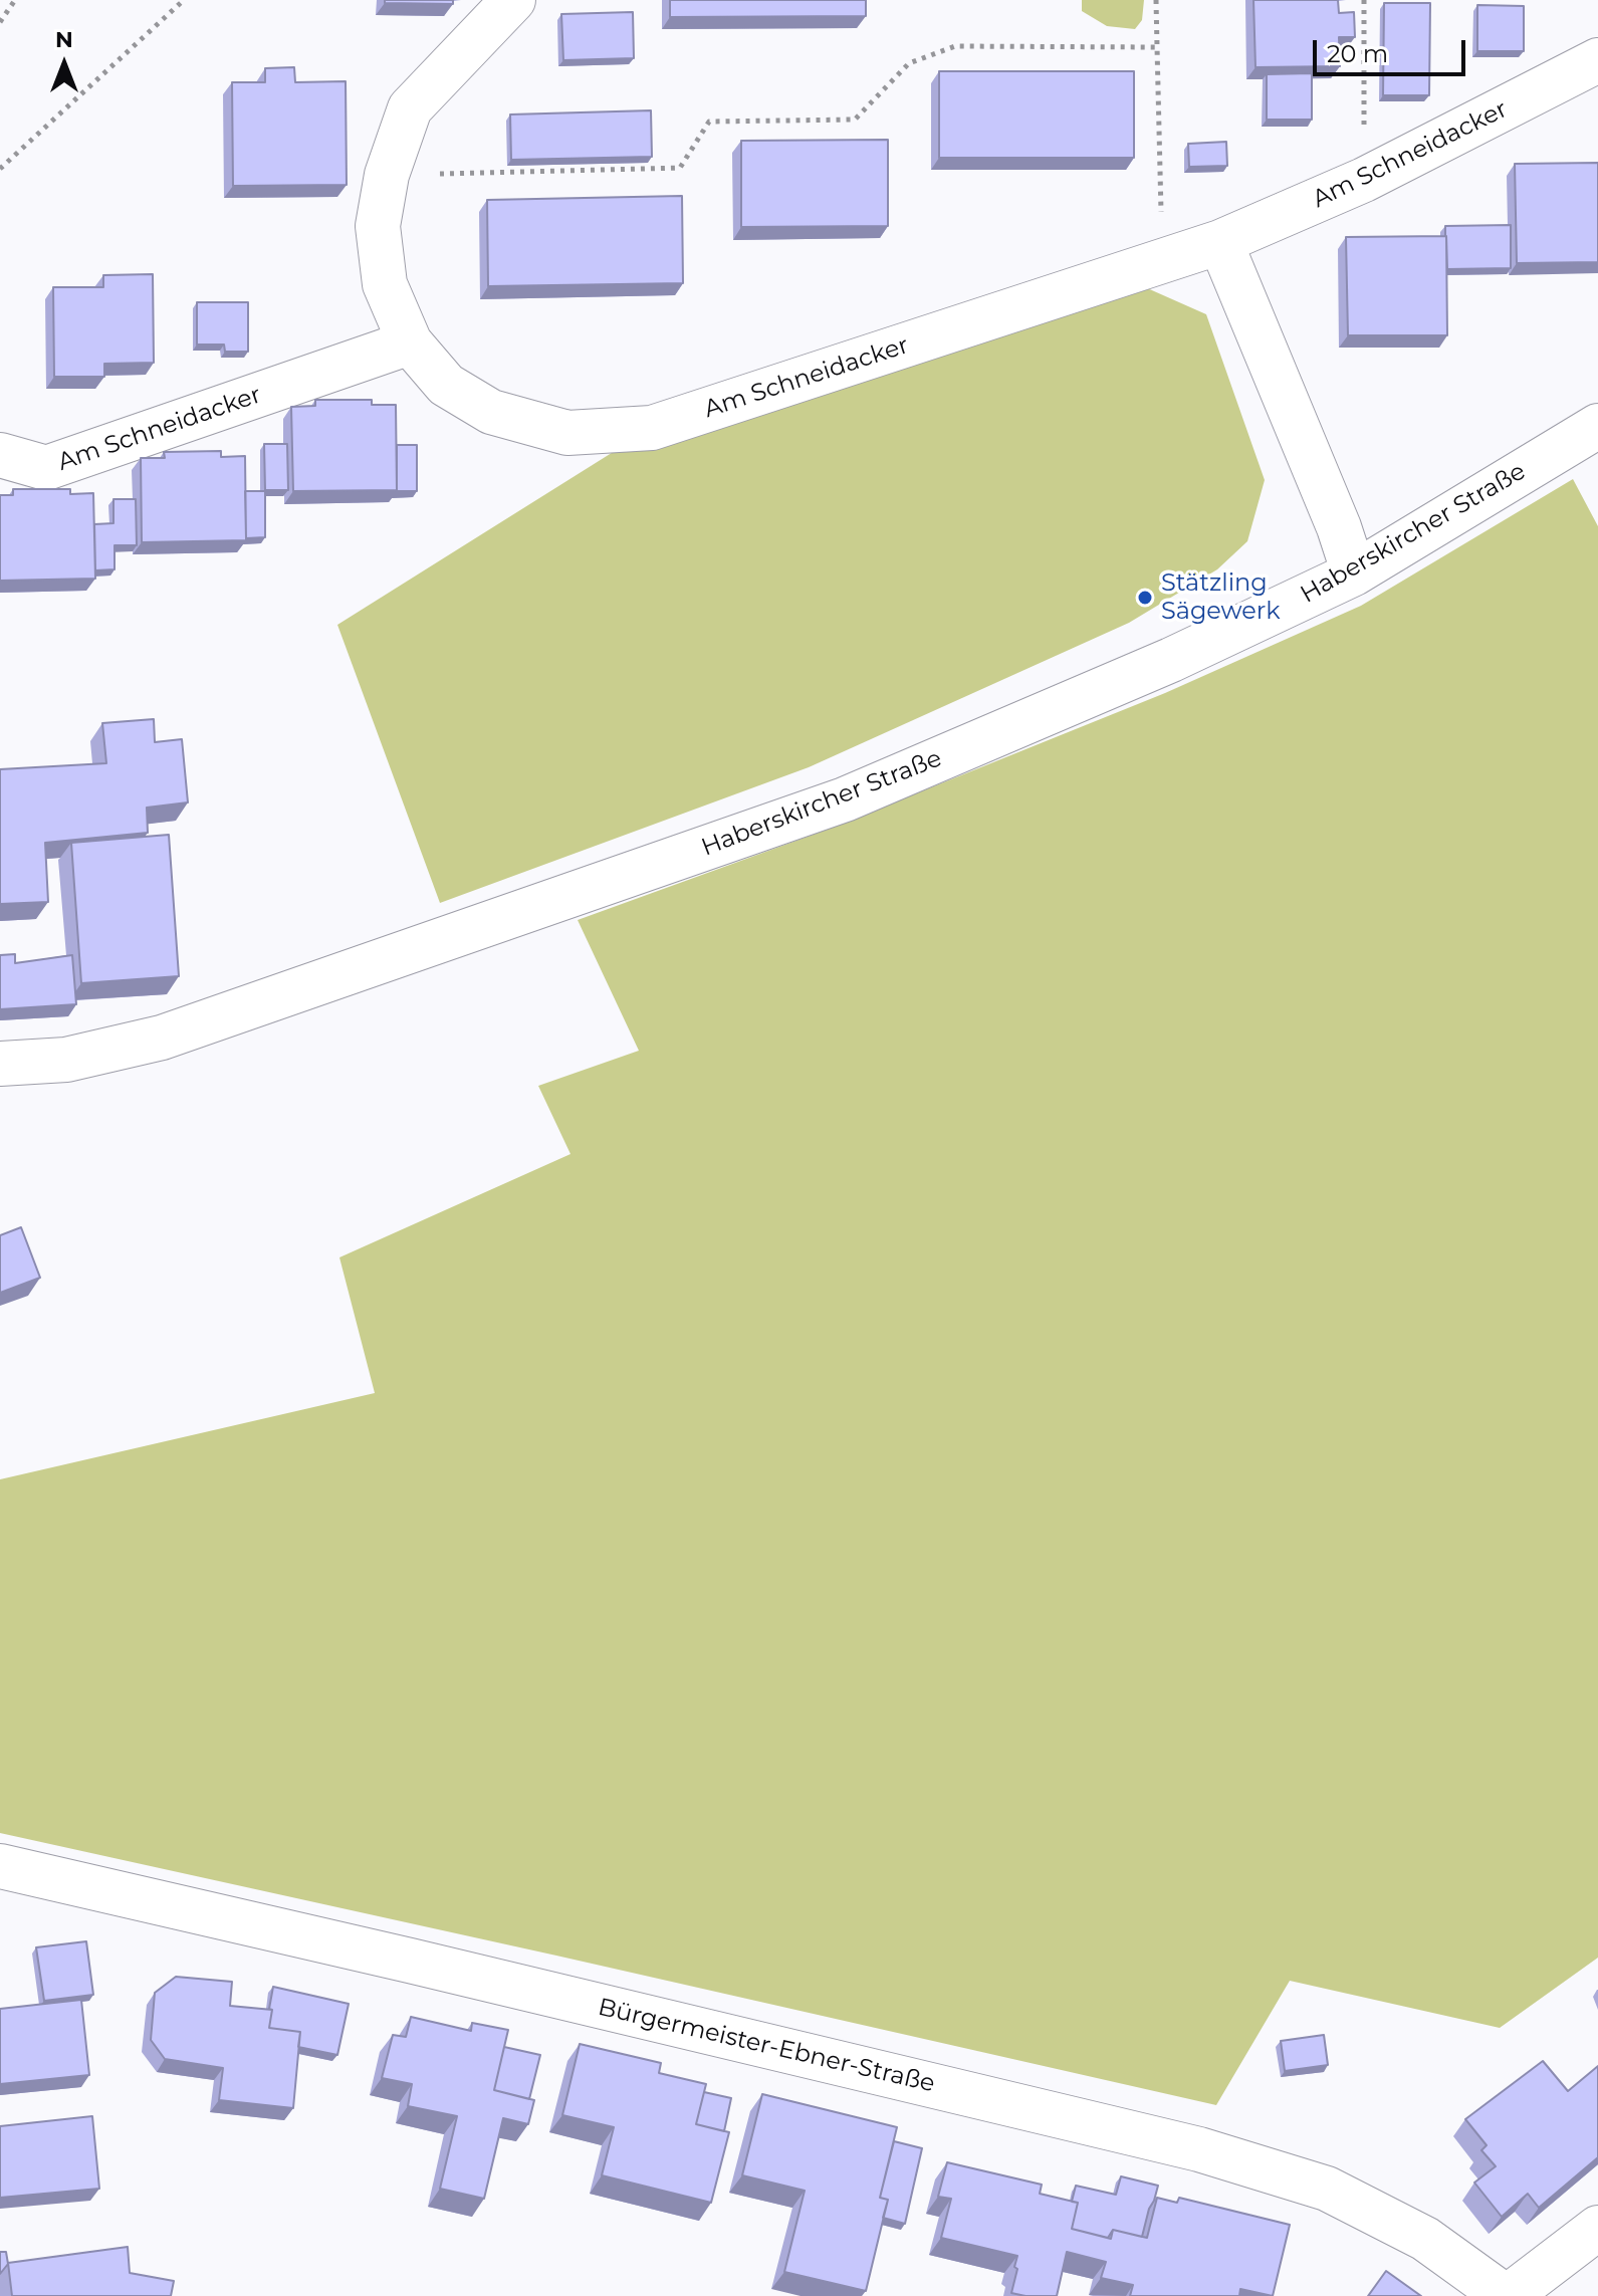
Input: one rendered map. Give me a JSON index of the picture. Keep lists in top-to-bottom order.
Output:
{
  "streets": {
    "street": ["Am Schneidacker", "Haberskircher Straße", "Bürgermeister-Ebner-Straße"]
  },
  "places": ["Stätzling Sägewerk"],
  "scale_bar": "20 m",
  "north": "top"
}
